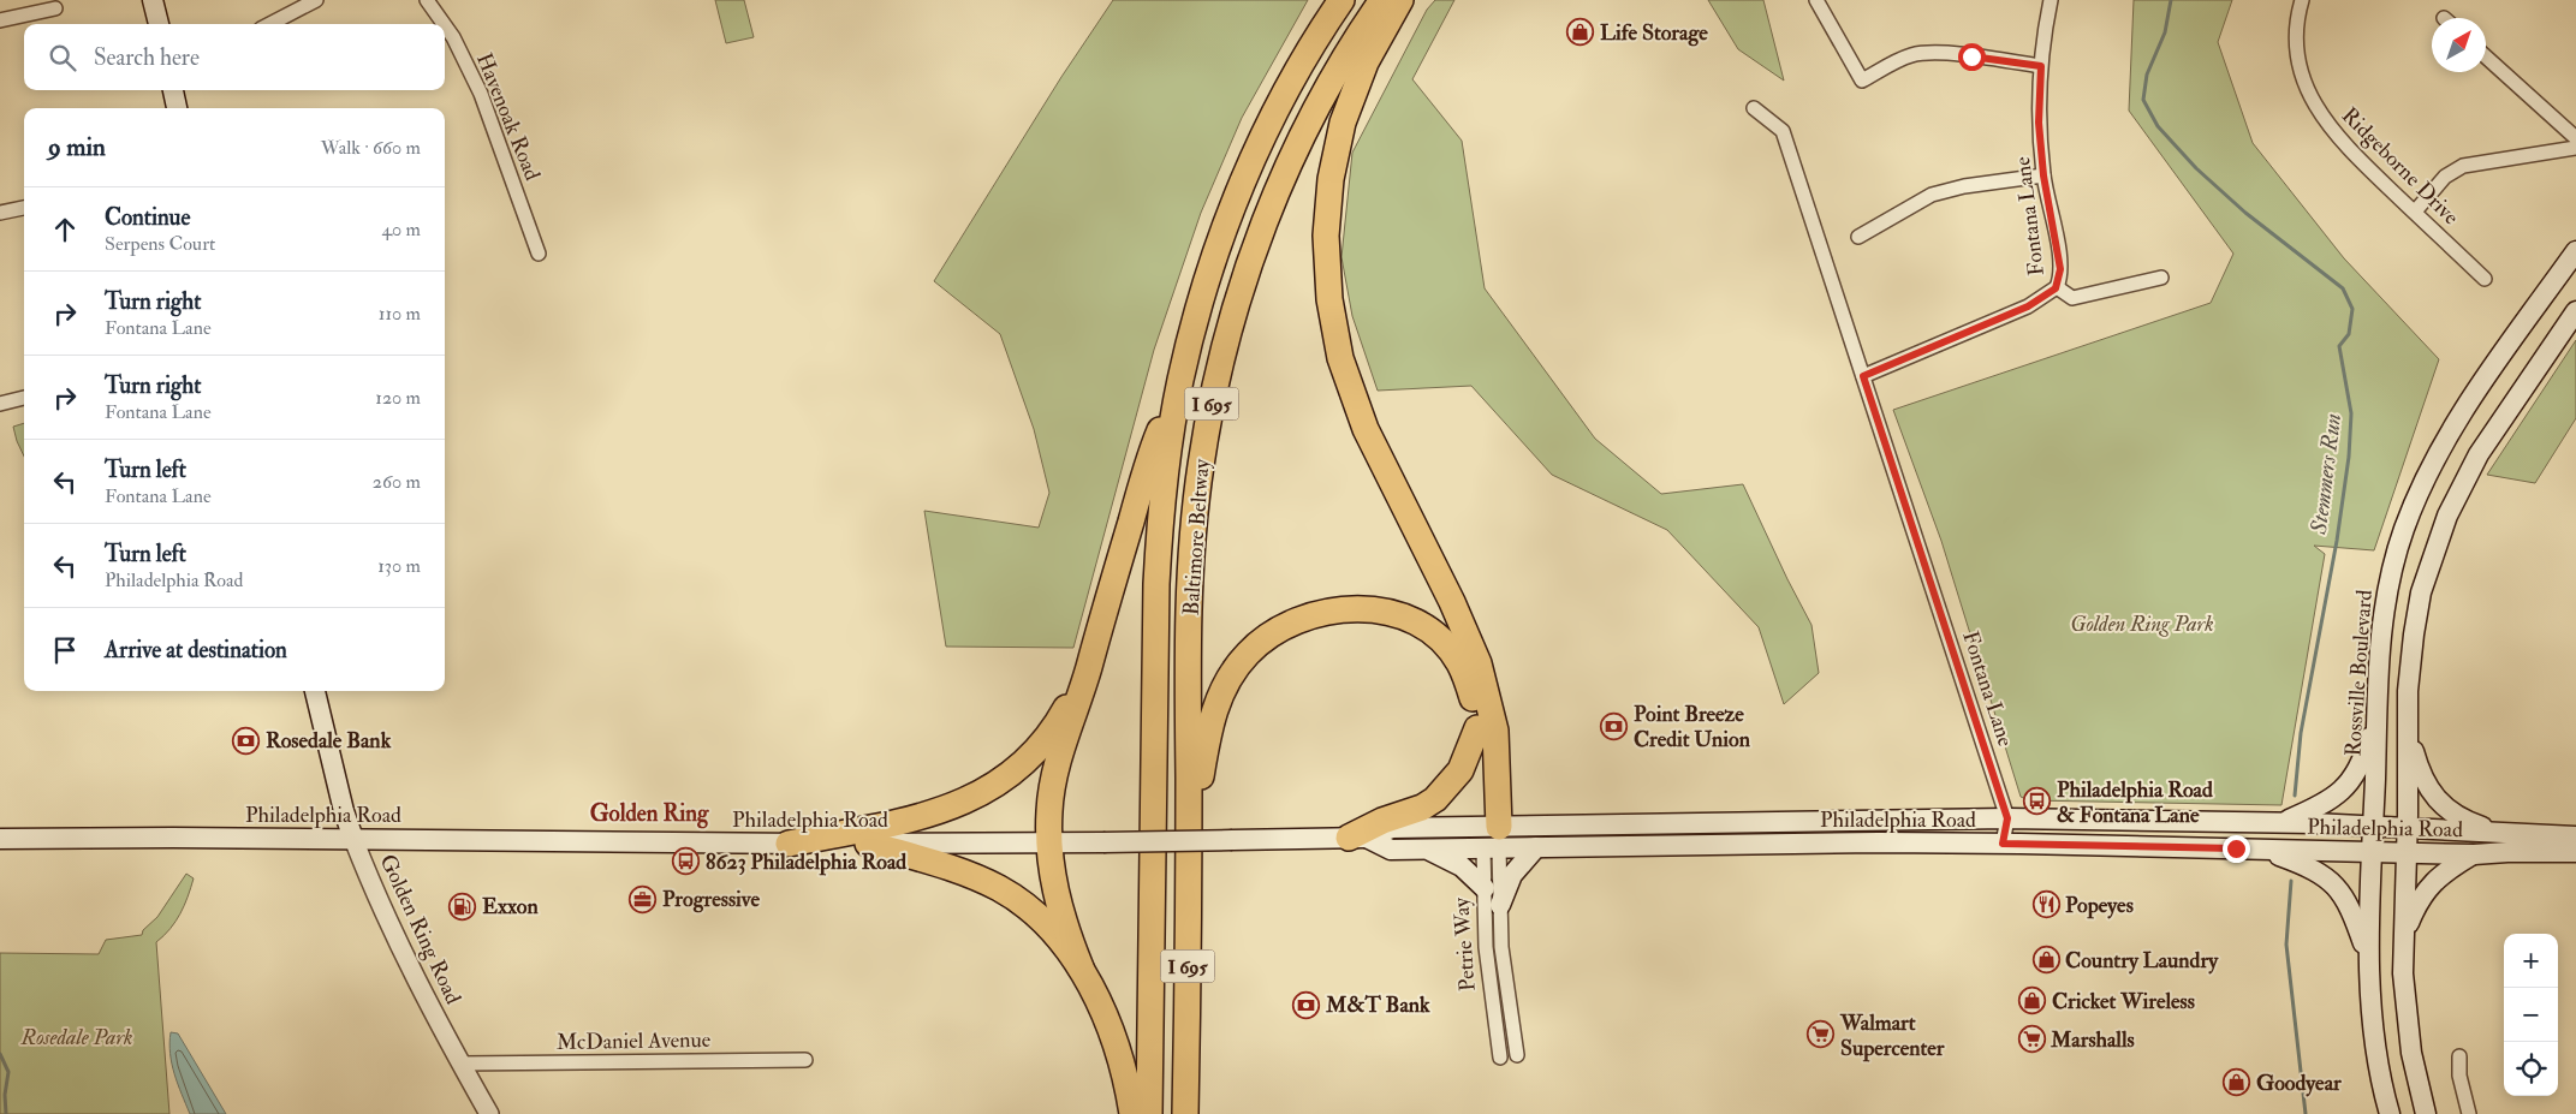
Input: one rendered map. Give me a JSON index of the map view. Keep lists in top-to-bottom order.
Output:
{
  "streets": {
    "highway": ["I 695", "Baltimore Beltway"],
    "main road": ["Rossville Boulevard", "Philadelphia Road", "Golden Ring Road"],
    "street": [
      "Havenoak Road",
      "Ridgeborne Drive",
      "Fontana Lane",
      "Petrie Way",
      "McDaniel Avenue"
    ]
  },
  "crossings": [
    ["Fontana Lane", "Philadelphia Road"],
    ["Rossville Boulevard", "Philadelphia Road"],
    ["Philadelphia Road", "Golden Ring Road"],
    ["Philadelphia Road", "Petrie Way"],
    ["Golden Ring Road", "McDaniel Avenue"]
  ],
  "districts": ["Golden Ring"],
  "water": ["Stemmers Run"],
  "parks": ["Golden Ring Park", "Rosedale Park"],
  "places": {
    "shop": [
      "Life Storage",
      "Country Laundry",
      "Cricket Wireless",
      "Goodyear"
    ],
    "bank": ["Point Breeze Credit Union", "Rosedale Bank", "M&T Bank"],
    "bus stop": ["Philadelphia Road & Fontana Lane", "8623 Philadelphia Road"],
    "office": ["Progressive"],
    "restaurant": ["Popeyes"],
    "fuel station": ["Exxon"],
    "supermarket": ["Walmart Supercenter", "Marshalls"]
  },
  "north": "top right",
  "page": {
    "search": "Search here",
    "heading": ["9 min", "Walk · 660 m"],
    "list": [
      ["Continue", "Serpens Court", "40 m"],
      ["Turn right", "Fontana Lane", "110 m"],
      ["Turn right", "Fontana Lane", "120 m"],
      ["Turn left", "Fontana Lane", "260 m"],
      ["Turn left", "Philadelphia Road", "130 m"],
      "Arrive at destination"
    ],
    "map_buttons": ["+", "−"]
  }
}
